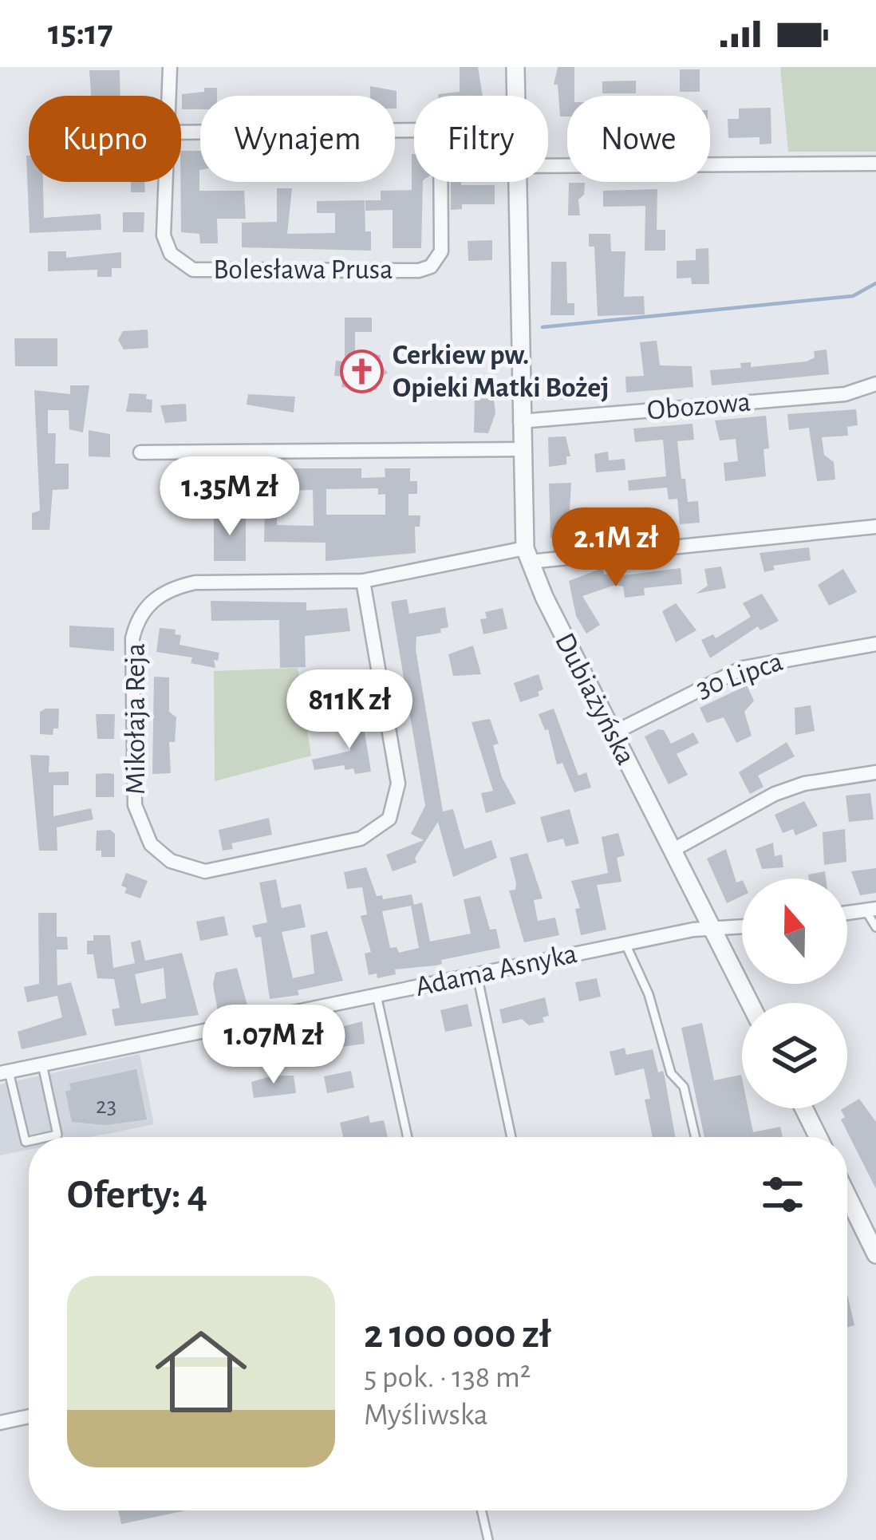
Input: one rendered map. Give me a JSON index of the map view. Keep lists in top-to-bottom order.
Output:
{
  "streets": {
    "street": [
      "Bolesława Prusa",
      "Obozowa",
      "30 Lipca",
      "Dubiażyńska",
      "Mikołaja Reja",
      "Adama Asnyka"
    ]
  },
  "crossings": [
    ["Obozowa", "Dubiażyńska"],
    ["30 Lipca", "Dubiażyńska"],
    ["Dubiażyńska", "Mikołaja Reja"],
    ["Dubiażyńska", "Adama Asnyka"]
  ],
  "places": {
    "church": ["Cerkiew pw. Opieki Matki Bożej"]
  },
  "house_numbers": ["23"],
  "north": "top",
  "page": {
    "status": "15:17",
    "chip": [
      "Kupno",
      "Wynajem",
      "Filtry",
      "Nowe"
    ],
    "price": [
      "1.35M zł",
      "2.1M zł",
      "811K zł",
      "1.07M zł"
    ],
    "heading": "Oferty: 4",
    "list": [
      {
        "name": "2 100 000 zł",
        "note": "5 pok. · 138 m² · Myśliwska"
      }
    ]
  }
}
